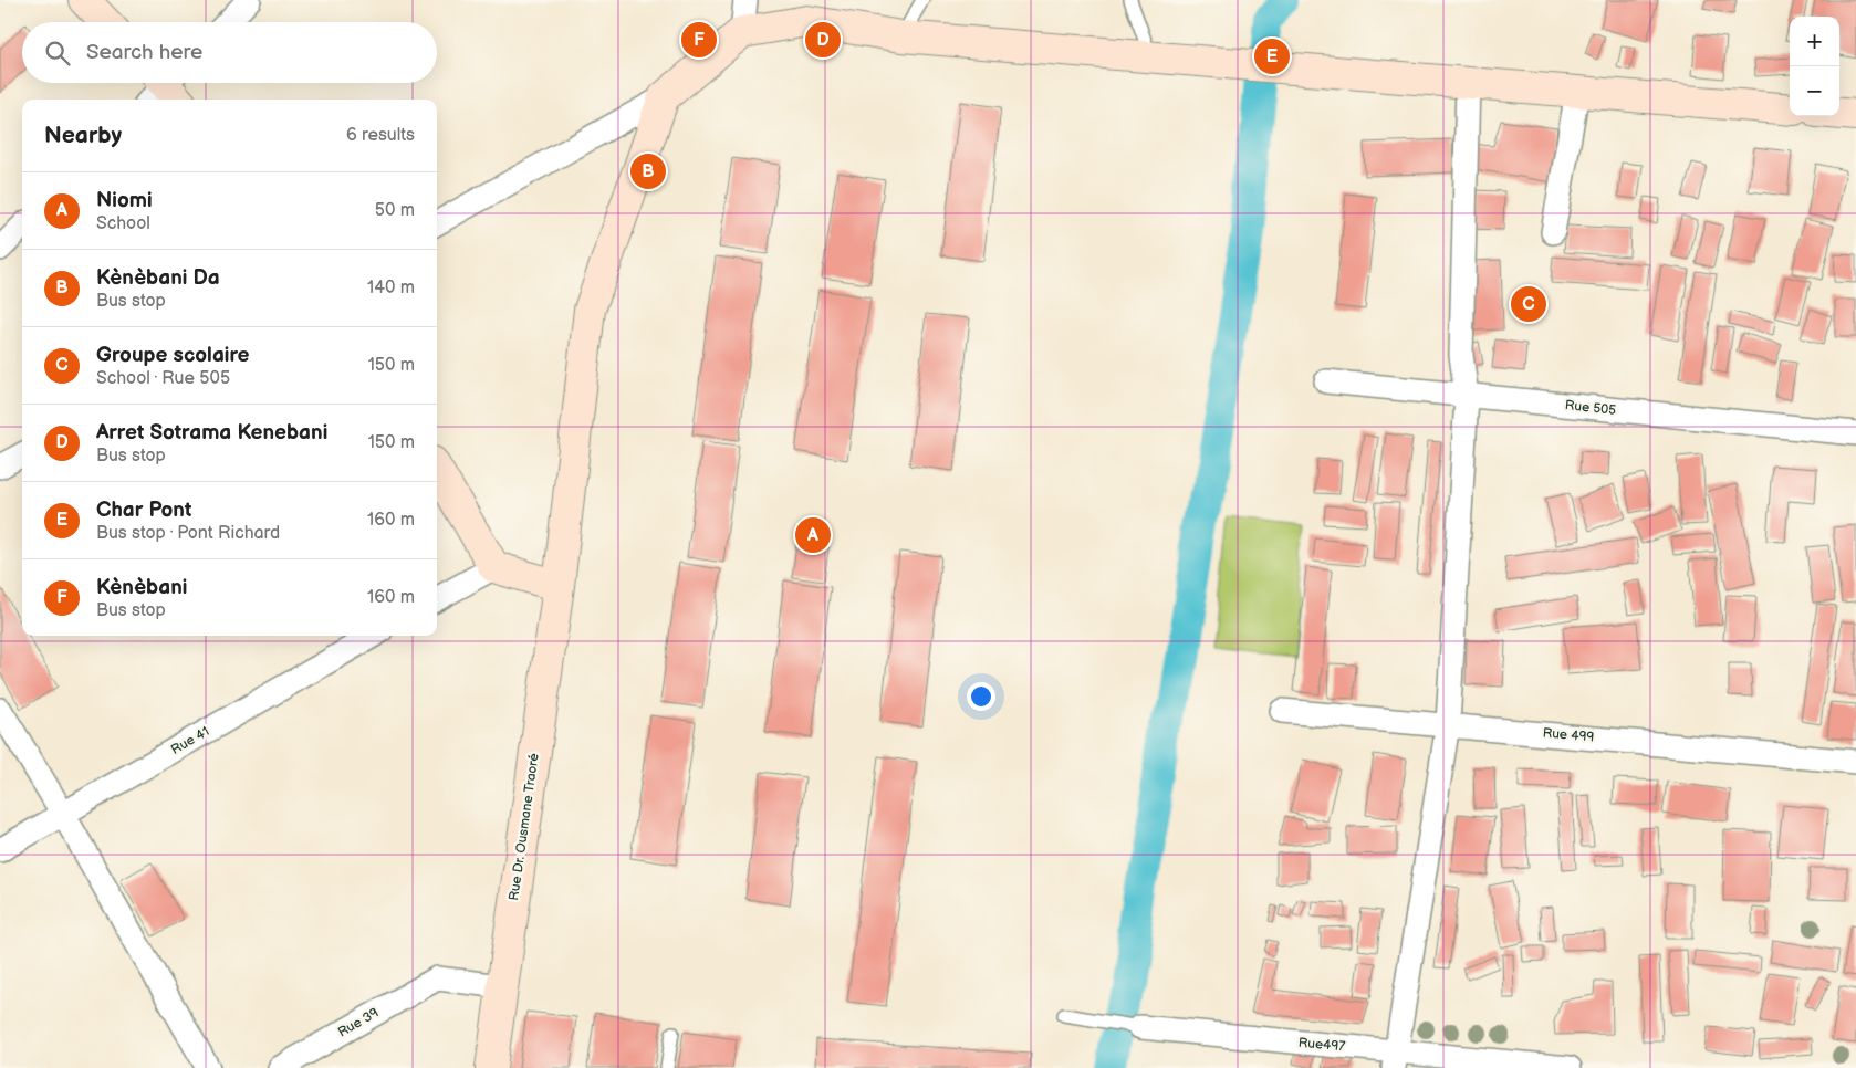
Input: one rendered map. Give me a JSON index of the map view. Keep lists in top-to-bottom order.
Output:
{
  "streets": {
    "main road": ["Rue Dr. Ousmane Traoré"],
    "street": [
      "Rue 505",
      "Rue 499",
      "Rue 41",
      "Rue 39",
      "Rue497"
    ]
  },
  "crossings": [
    ["Rue Dr. Ousmane Traoré", "Rue 39"]
  ],
  "page": {
    "map_buttons": ["+", "−"],
    "pins": [
      "D",
      "F",
      "E",
      "B",
      "C",
      "A"
    ],
    "search": "Search here",
    "heading": ["Nearby", "6 results"],
    "list": [
      {
        "mark": "A",
        "name": "Niomi",
        "note": "School",
        "value": "50 m"
      },
      {
        "mark": "B",
        "name": "Kènèbani Da",
        "note": "Bus stop",
        "value": "140 m"
      },
      {
        "mark": "C",
        "name": "Groupe scolaire",
        "note": "School · Rue 505",
        "value": "150 m"
      },
      {
        "mark": "D",
        "name": "Arret Sotrama Kenebani",
        "note": "Bus stop",
        "value": "150 m"
      },
      {
        "mark": "E",
        "name": "Char Pont",
        "note": "Bus stop · Pont Richard",
        "value": "160 m"
      },
      {
        "mark": "F",
        "name": "Kènèbani",
        "note": "Bus stop",
        "value": "160 m"
      }
    ]
  }
}
